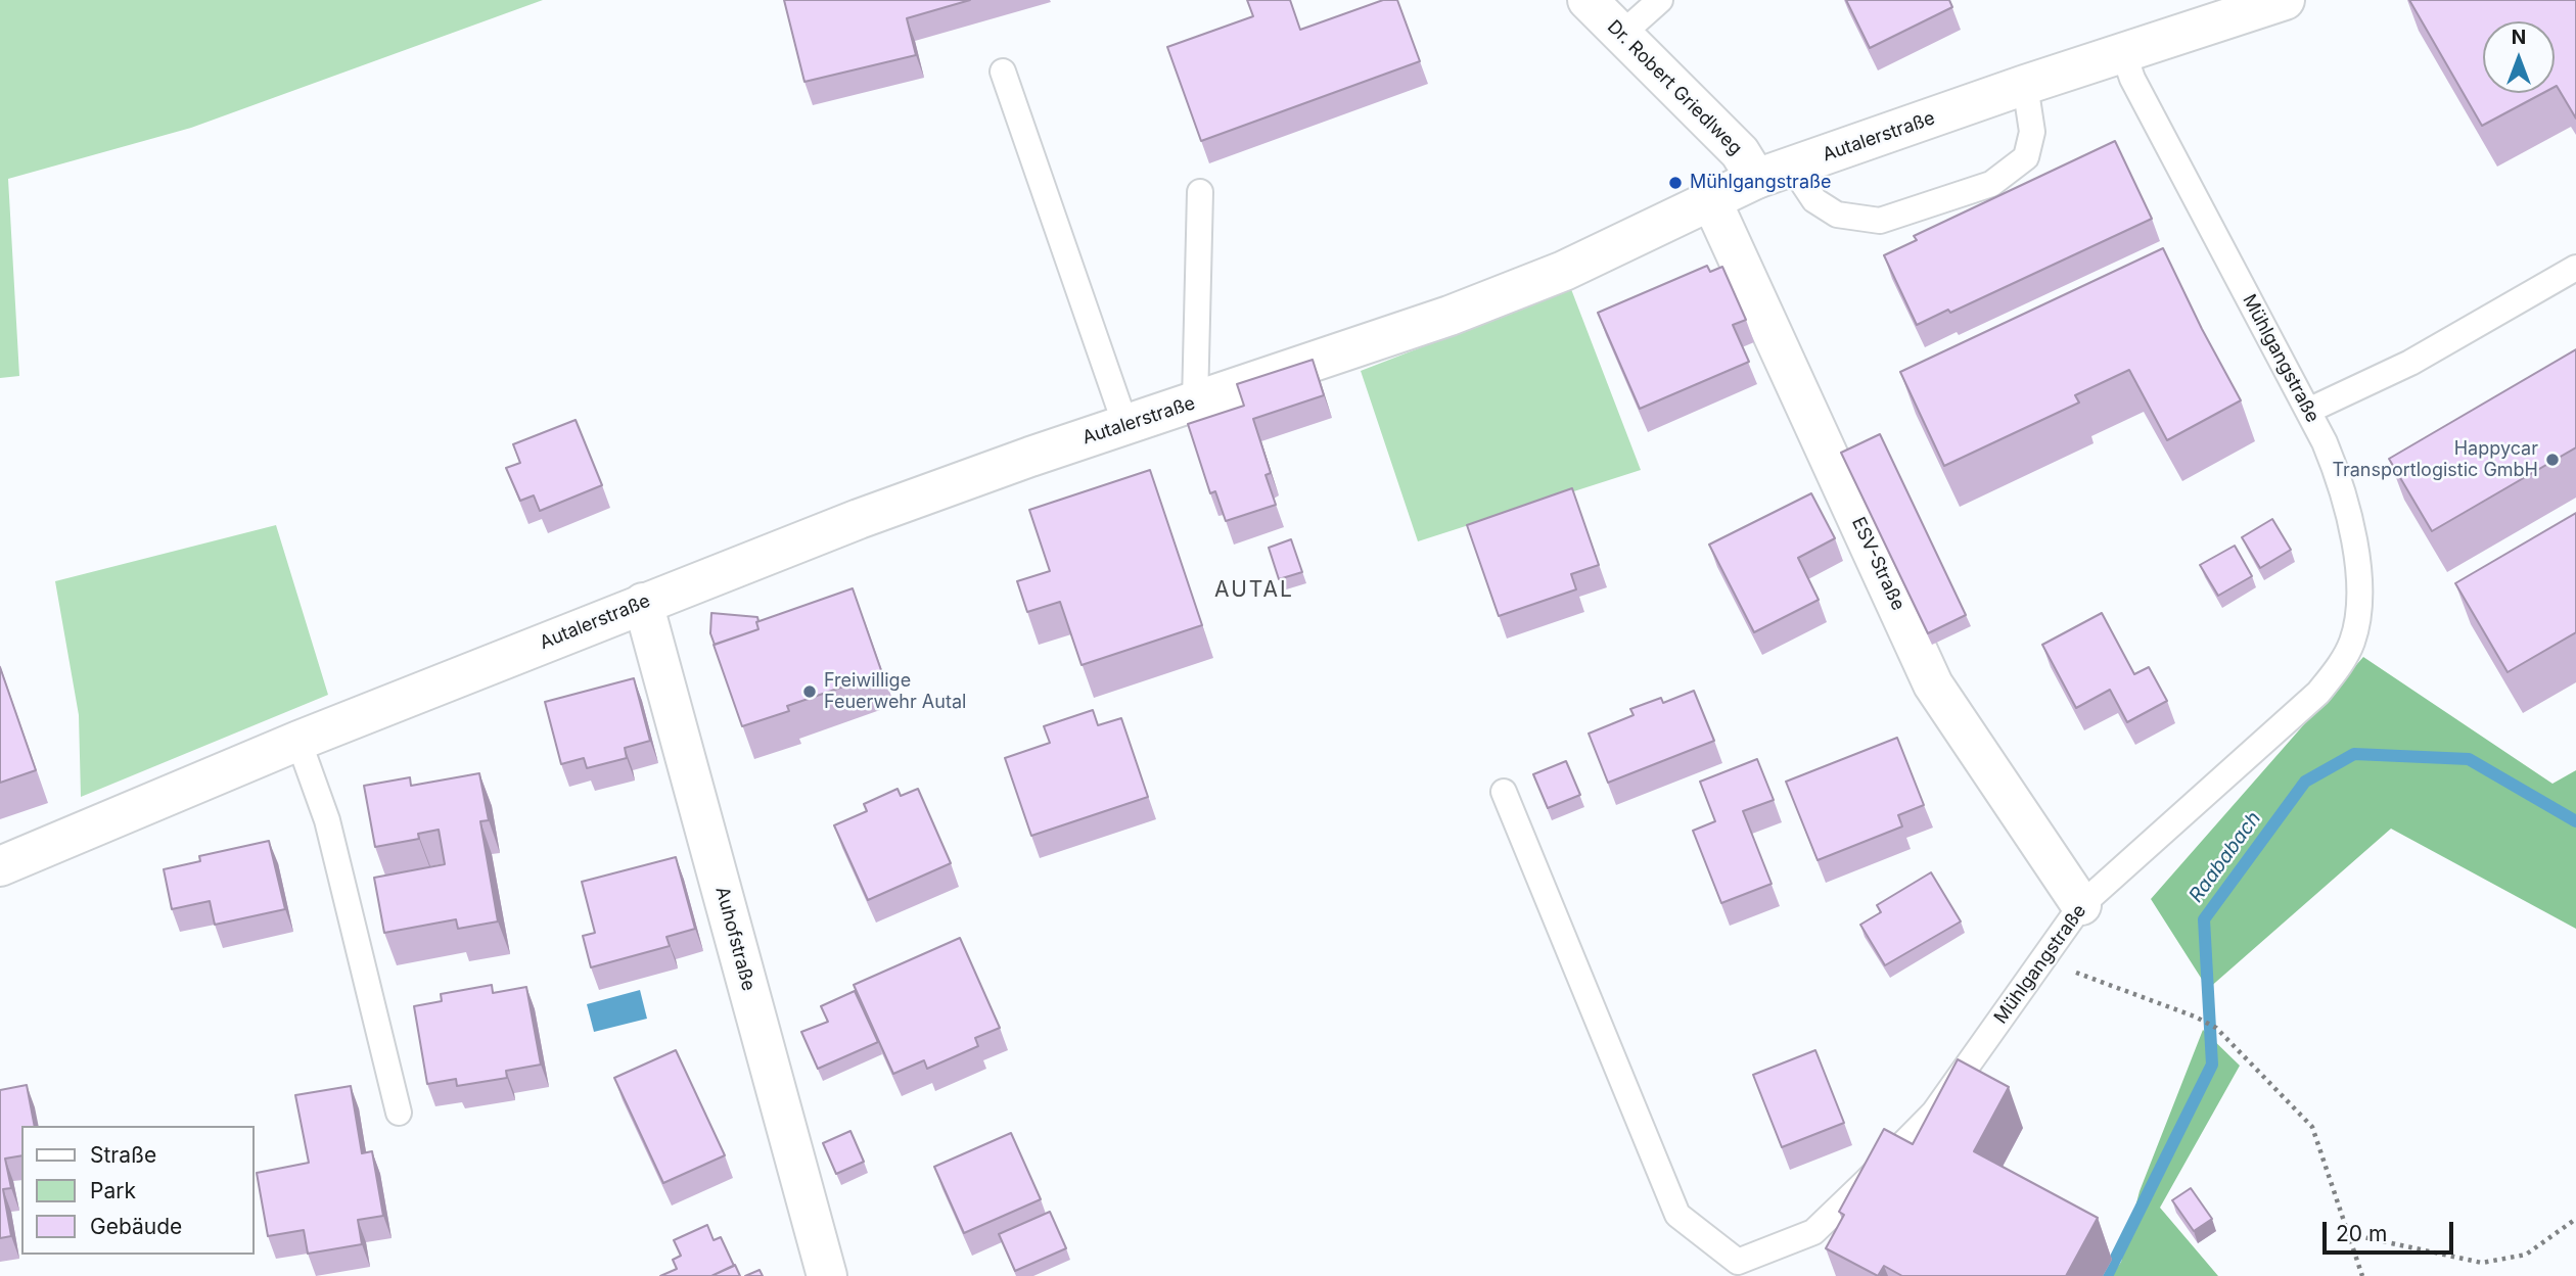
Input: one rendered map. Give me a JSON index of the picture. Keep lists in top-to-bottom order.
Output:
{
  "streets": {
    "main road": [
      "Dr. Robert Griedlweg",
      "Autalerstraße",
      "ESV-Straße",
      "Auhofstraße"
    ],
    "lane": ["Mühlgangstraße"]
  },
  "crossings": [
    ["Dr. Robert Griedlweg", "Autalerstraße"],
    ["Autalerstraße", "Mühlgangstraße"],
    ["Autalerstraße", "ESV-Straße"],
    ["Autalerstraße", "Auhofstraße"],
    ["Mühlgangstraße", "ESV-Straße"]
  ],
  "districts": ["AUTAL"],
  "water": ["Raababach"],
  "places": ["Mühlgangstraße", "Happycar Transportlogistic GmbH", "Freiwillige Feuerwehr Autal"],
  "legend": ["Straße", "Park", "Gebäude"],
  "scale_bar": "20 m",
  "north": "top"
}
